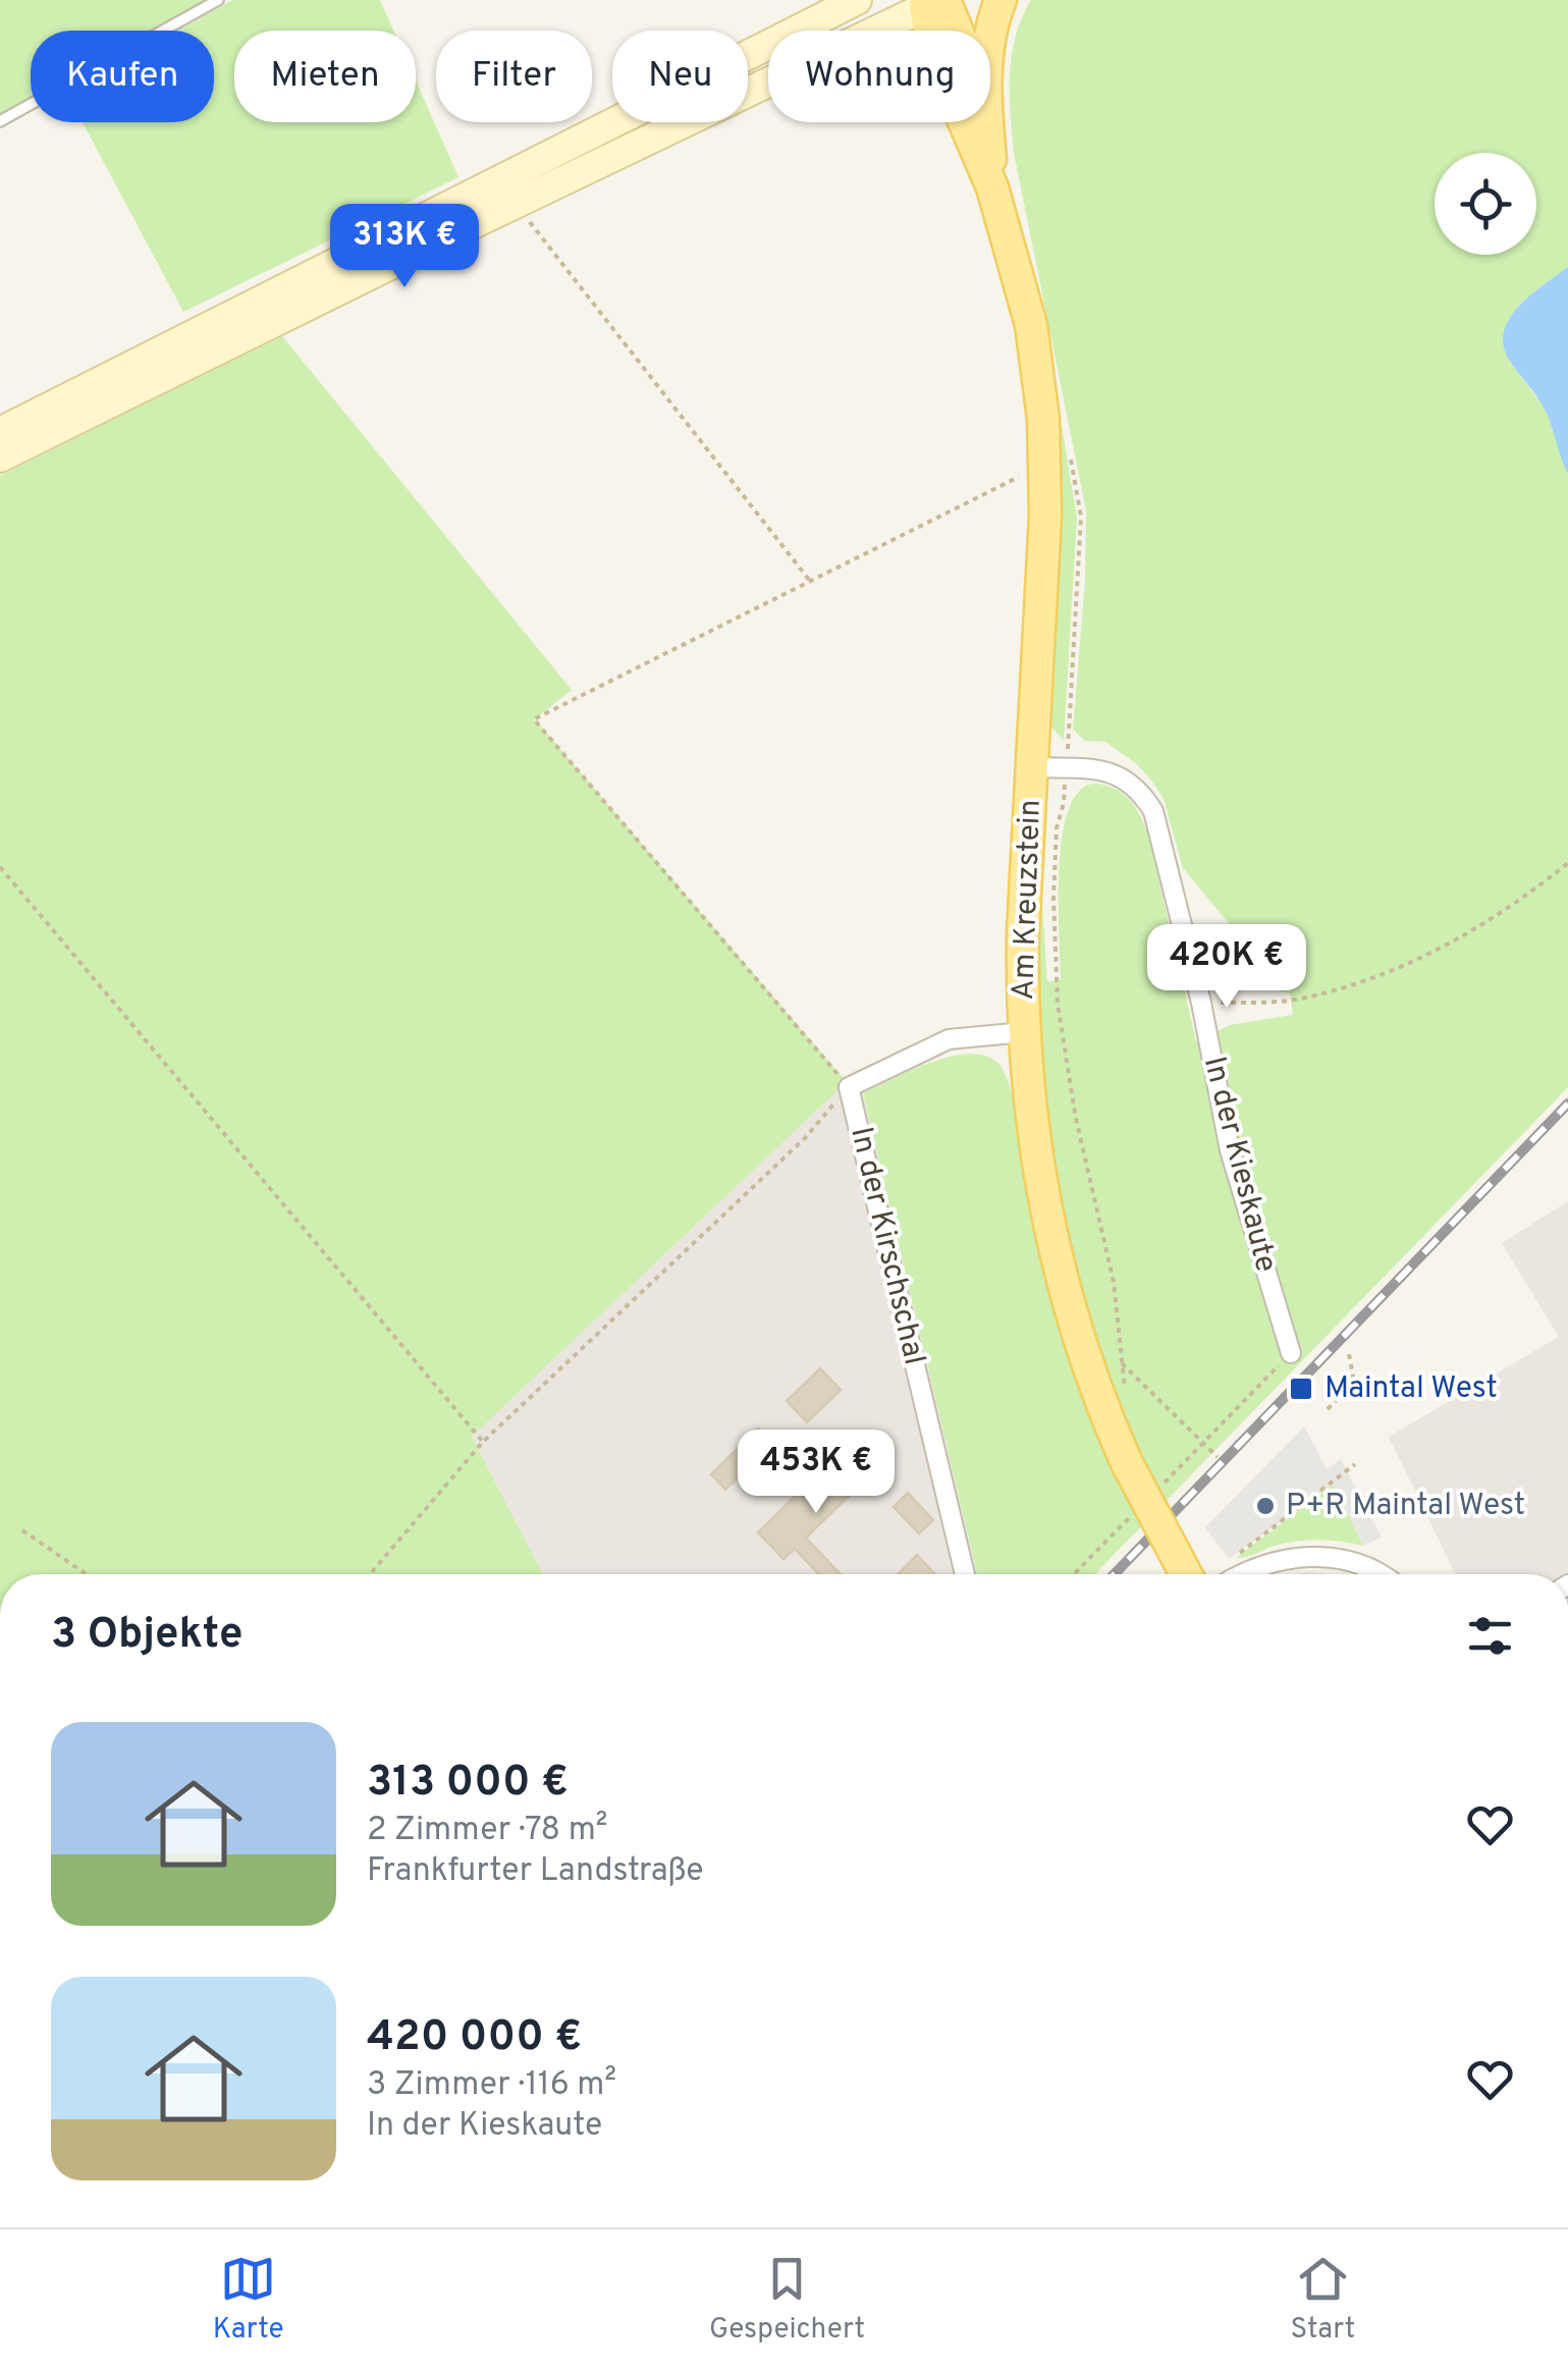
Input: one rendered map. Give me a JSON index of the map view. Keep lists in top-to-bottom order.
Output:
{
  "streets": {
    "main road": ["Am Kreuzstein"],
    "street": ["In der Kieskaute", "In der Kirschschal"]
  },
  "crossings": [
    ["Am Kreuzstein", "In der Kieskaute"],
    ["Am Kreuzstein", "In der Kirschschal"]
  ],
  "places": {
    "transit": ["Maintal West"],
    "other": ["P+R Maintal West"]
  },
  "page": {
    "chip": [
      "Kaufen",
      "Mieten",
      "Filter",
      "Neu",
      "Wohnung"
    ],
    "price": ["313K €", "420K €", "453K €"],
    "heading": "3 Objekte",
    "list": [
      {
        "name": "313 000 €",
        "note": "2 Zimmer · 78 m² · Frankfurter Landstraße"
      },
      {
        "name": "420 000 €",
        "note": "3 Zimmer · 116 m² · In der Kieskaute"
      }
    ],
    "tabs": ["Karte", "Gespeichert", "Start"]
  }
}
